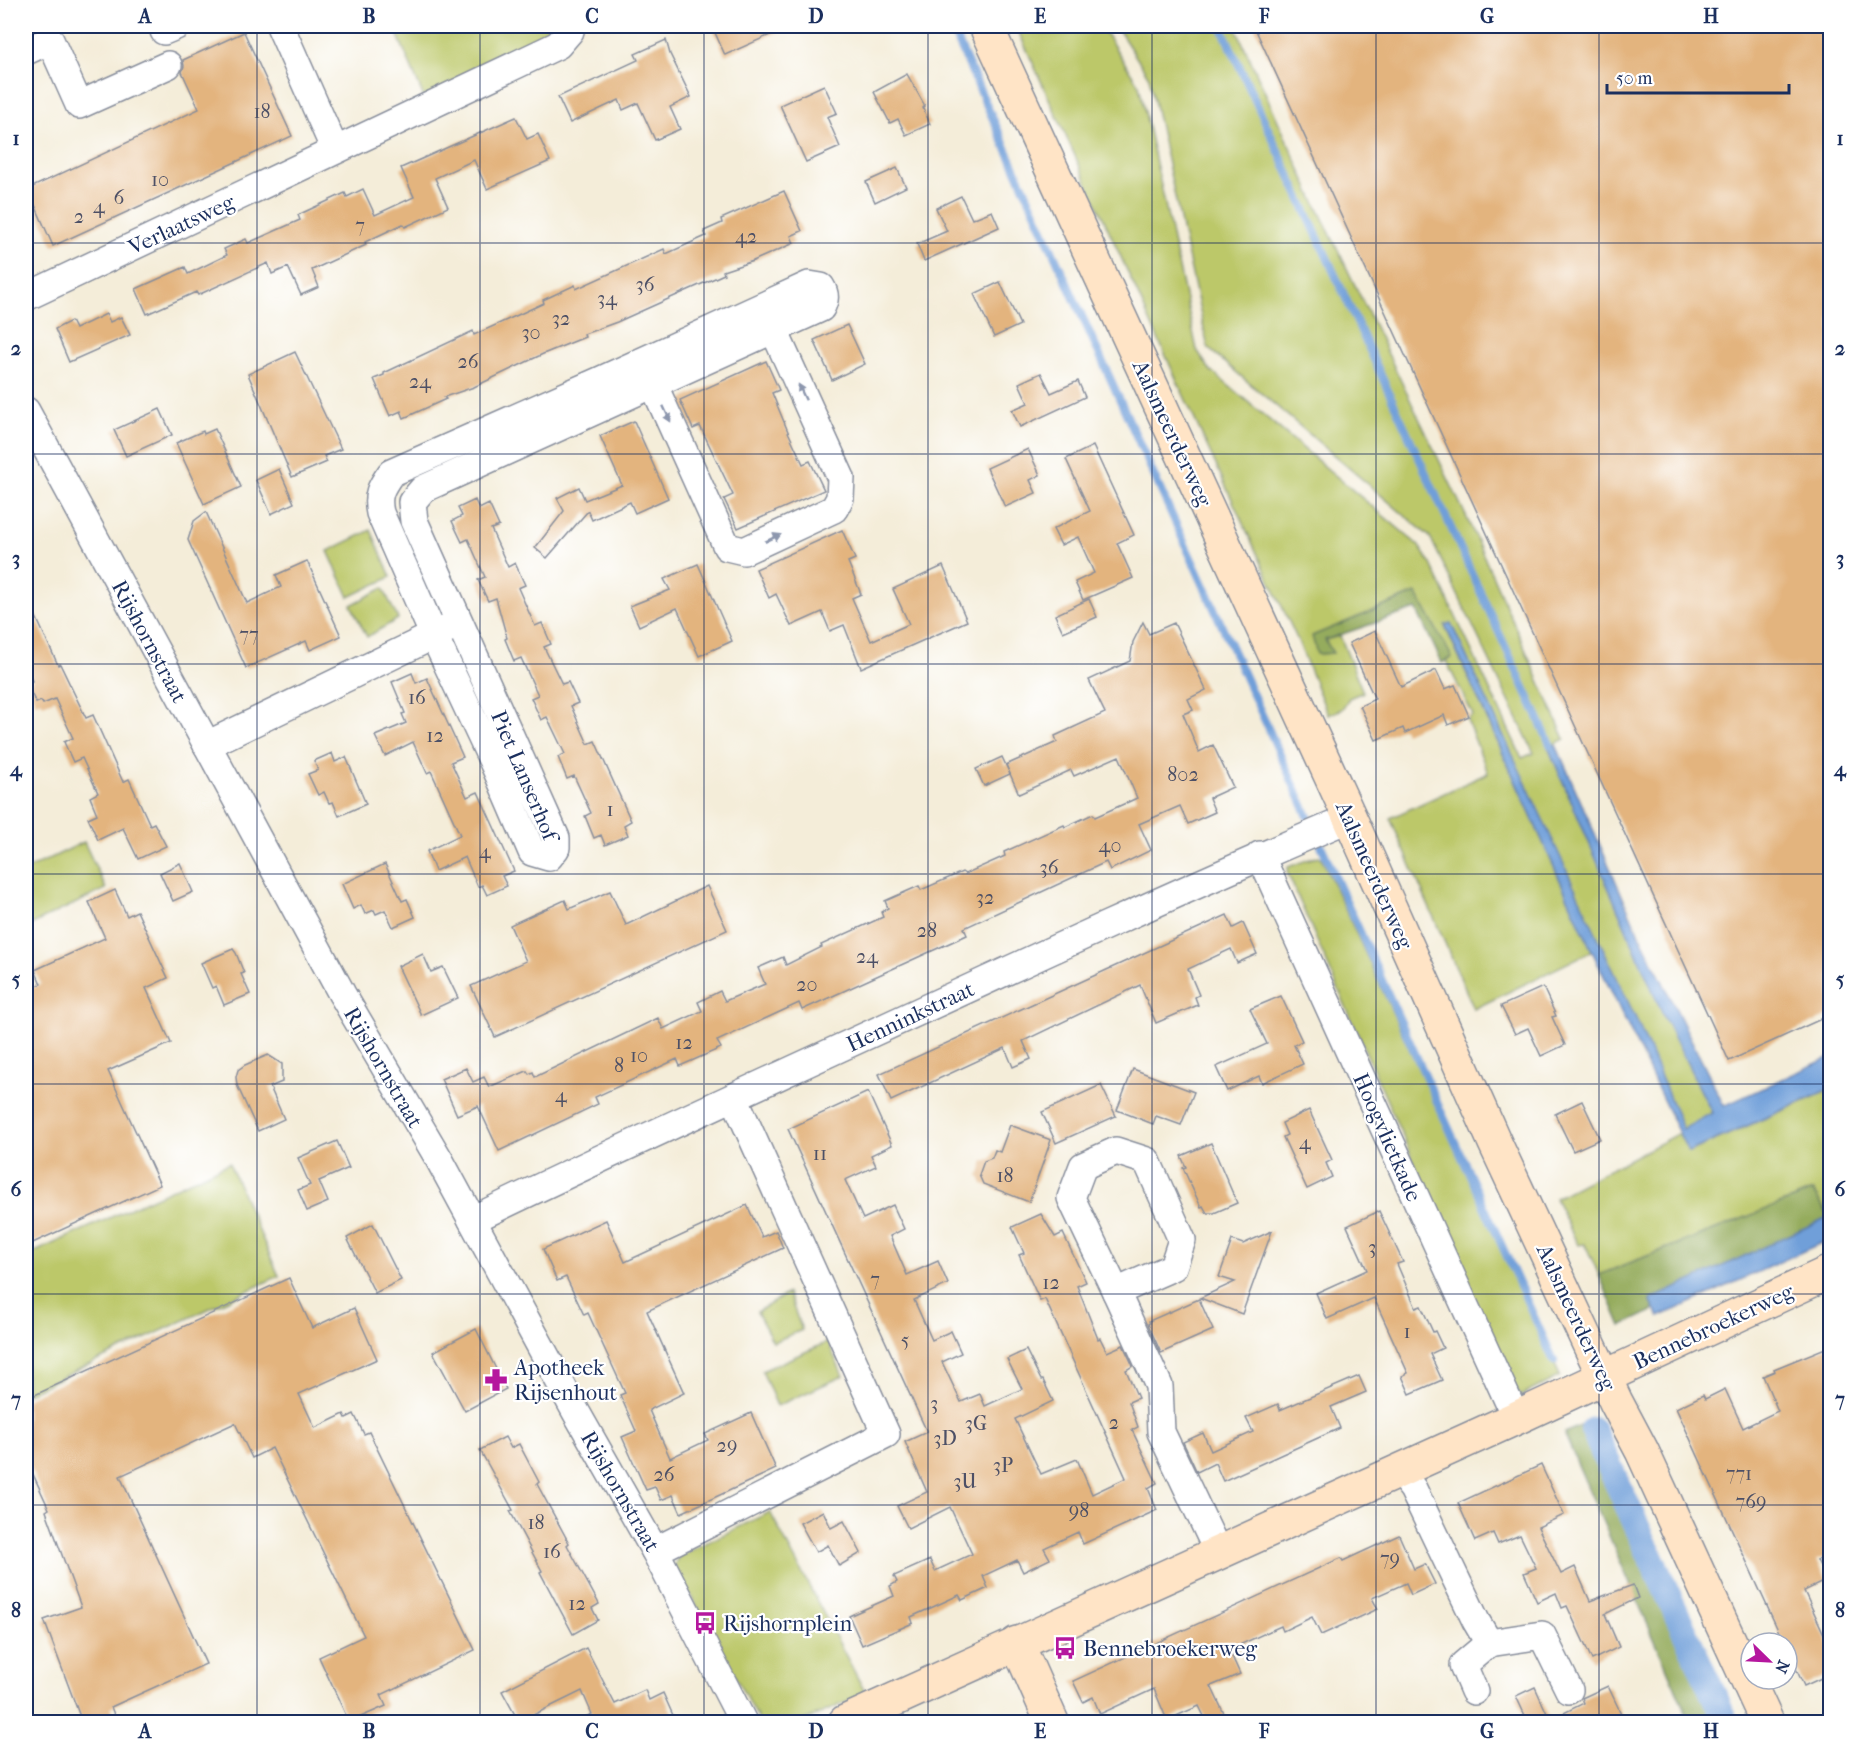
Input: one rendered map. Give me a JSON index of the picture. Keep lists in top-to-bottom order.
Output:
{
  "streets": {
    "street": [
      "Verlaatsweg",
      "Aalsmeerderweg",
      "Rijshornstraat",
      "Piet Lanserhof",
      "Henninkstraat",
      "Hoogvlietkade",
      "Bennebroekerweg"
    ]
  },
  "crossings": [
    ["Aalsmeerderweg", "Henninkstraat"],
    ["Aalsmeerderweg", "Bennebroekerweg"],
    ["Rijshornstraat", "Henninkstraat"],
    ["Henninkstraat", "Hoogvlietkade"],
    ["Hoogvlietkade", "Bennebroekerweg"]
  ],
  "places": {
    "pharmacy": ["Apotheek Rijsenhout"],
    "bus stop": ["Rijshornplein", "Bennebroekerweg"]
  },
  "house_numbers": [
    "18",
    "10",
    "6",
    "4",
    "2",
    "7",
    "42",
    "36",
    "34",
    "32",
    "30",
    "26",
    "24",
    "77",
    "16",
    "12",
    "802",
    "1",
    "40",
    "4",
    "36",
    "32",
    "28",
    "24",
    "20",
    "12",
    "10",
    "8",
    "4",
    "4",
    "11",
    "18",
    "3",
    "7",
    "12",
    "1",
    "5",
    "3",
    "2",
    "3G",
    "3D",
    "29",
    "3P",
    "771",
    "26",
    "3U",
    "769",
    "98",
    "18",
    "16",
    "79",
    "12"
  ],
  "scale_bar": "50 m",
  "north": "bottom right",
  "grid": {
    "columns": [
      "A",
      "B",
      "C",
      "D",
      "E",
      "F",
      "G",
      "H"
    ],
    "rows": [
      "1",
      "2",
      "3",
      "4",
      "5",
      "6",
      "7",
      "8"
    ]
  }
}
